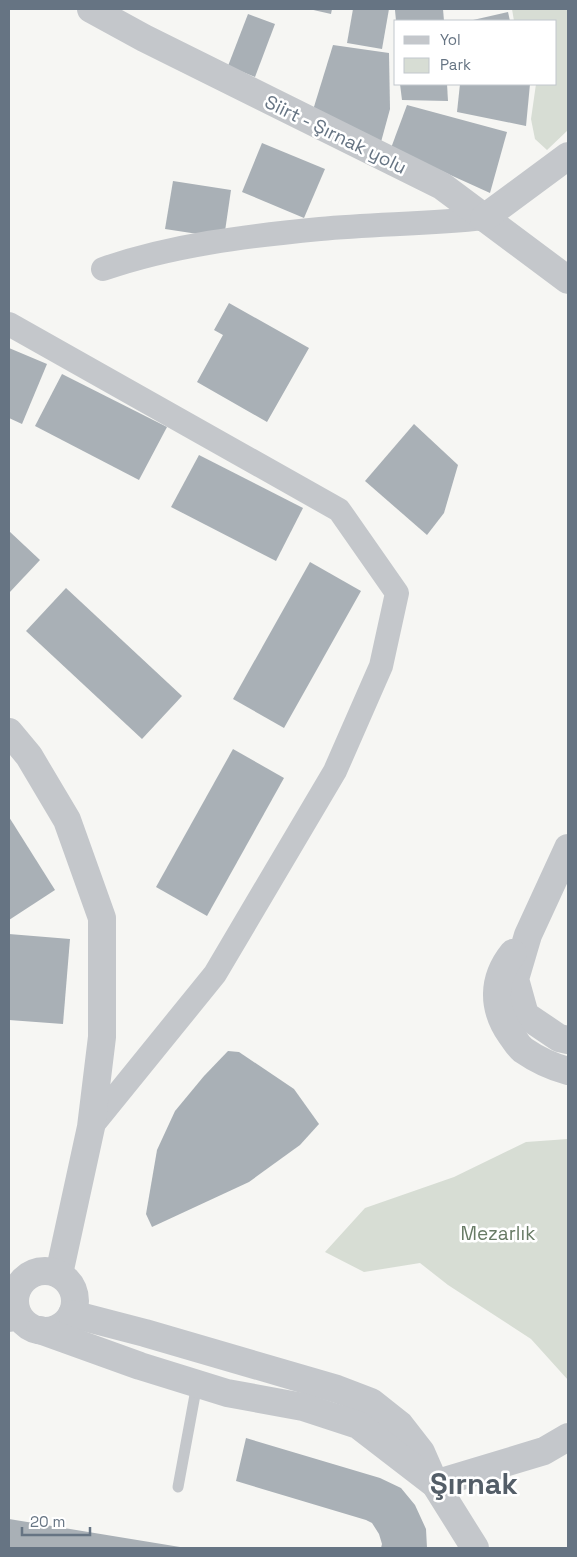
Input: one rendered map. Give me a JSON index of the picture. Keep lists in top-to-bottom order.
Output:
{
  "streets": {
    "street": ["Siirt - Şırnak yolu"]
  },
  "districts": ["Şırnak"],
  "parks": ["Mezarlık"],
  "legend": ["Yol", "Park"],
  "scale_bar": "20 m"
}
